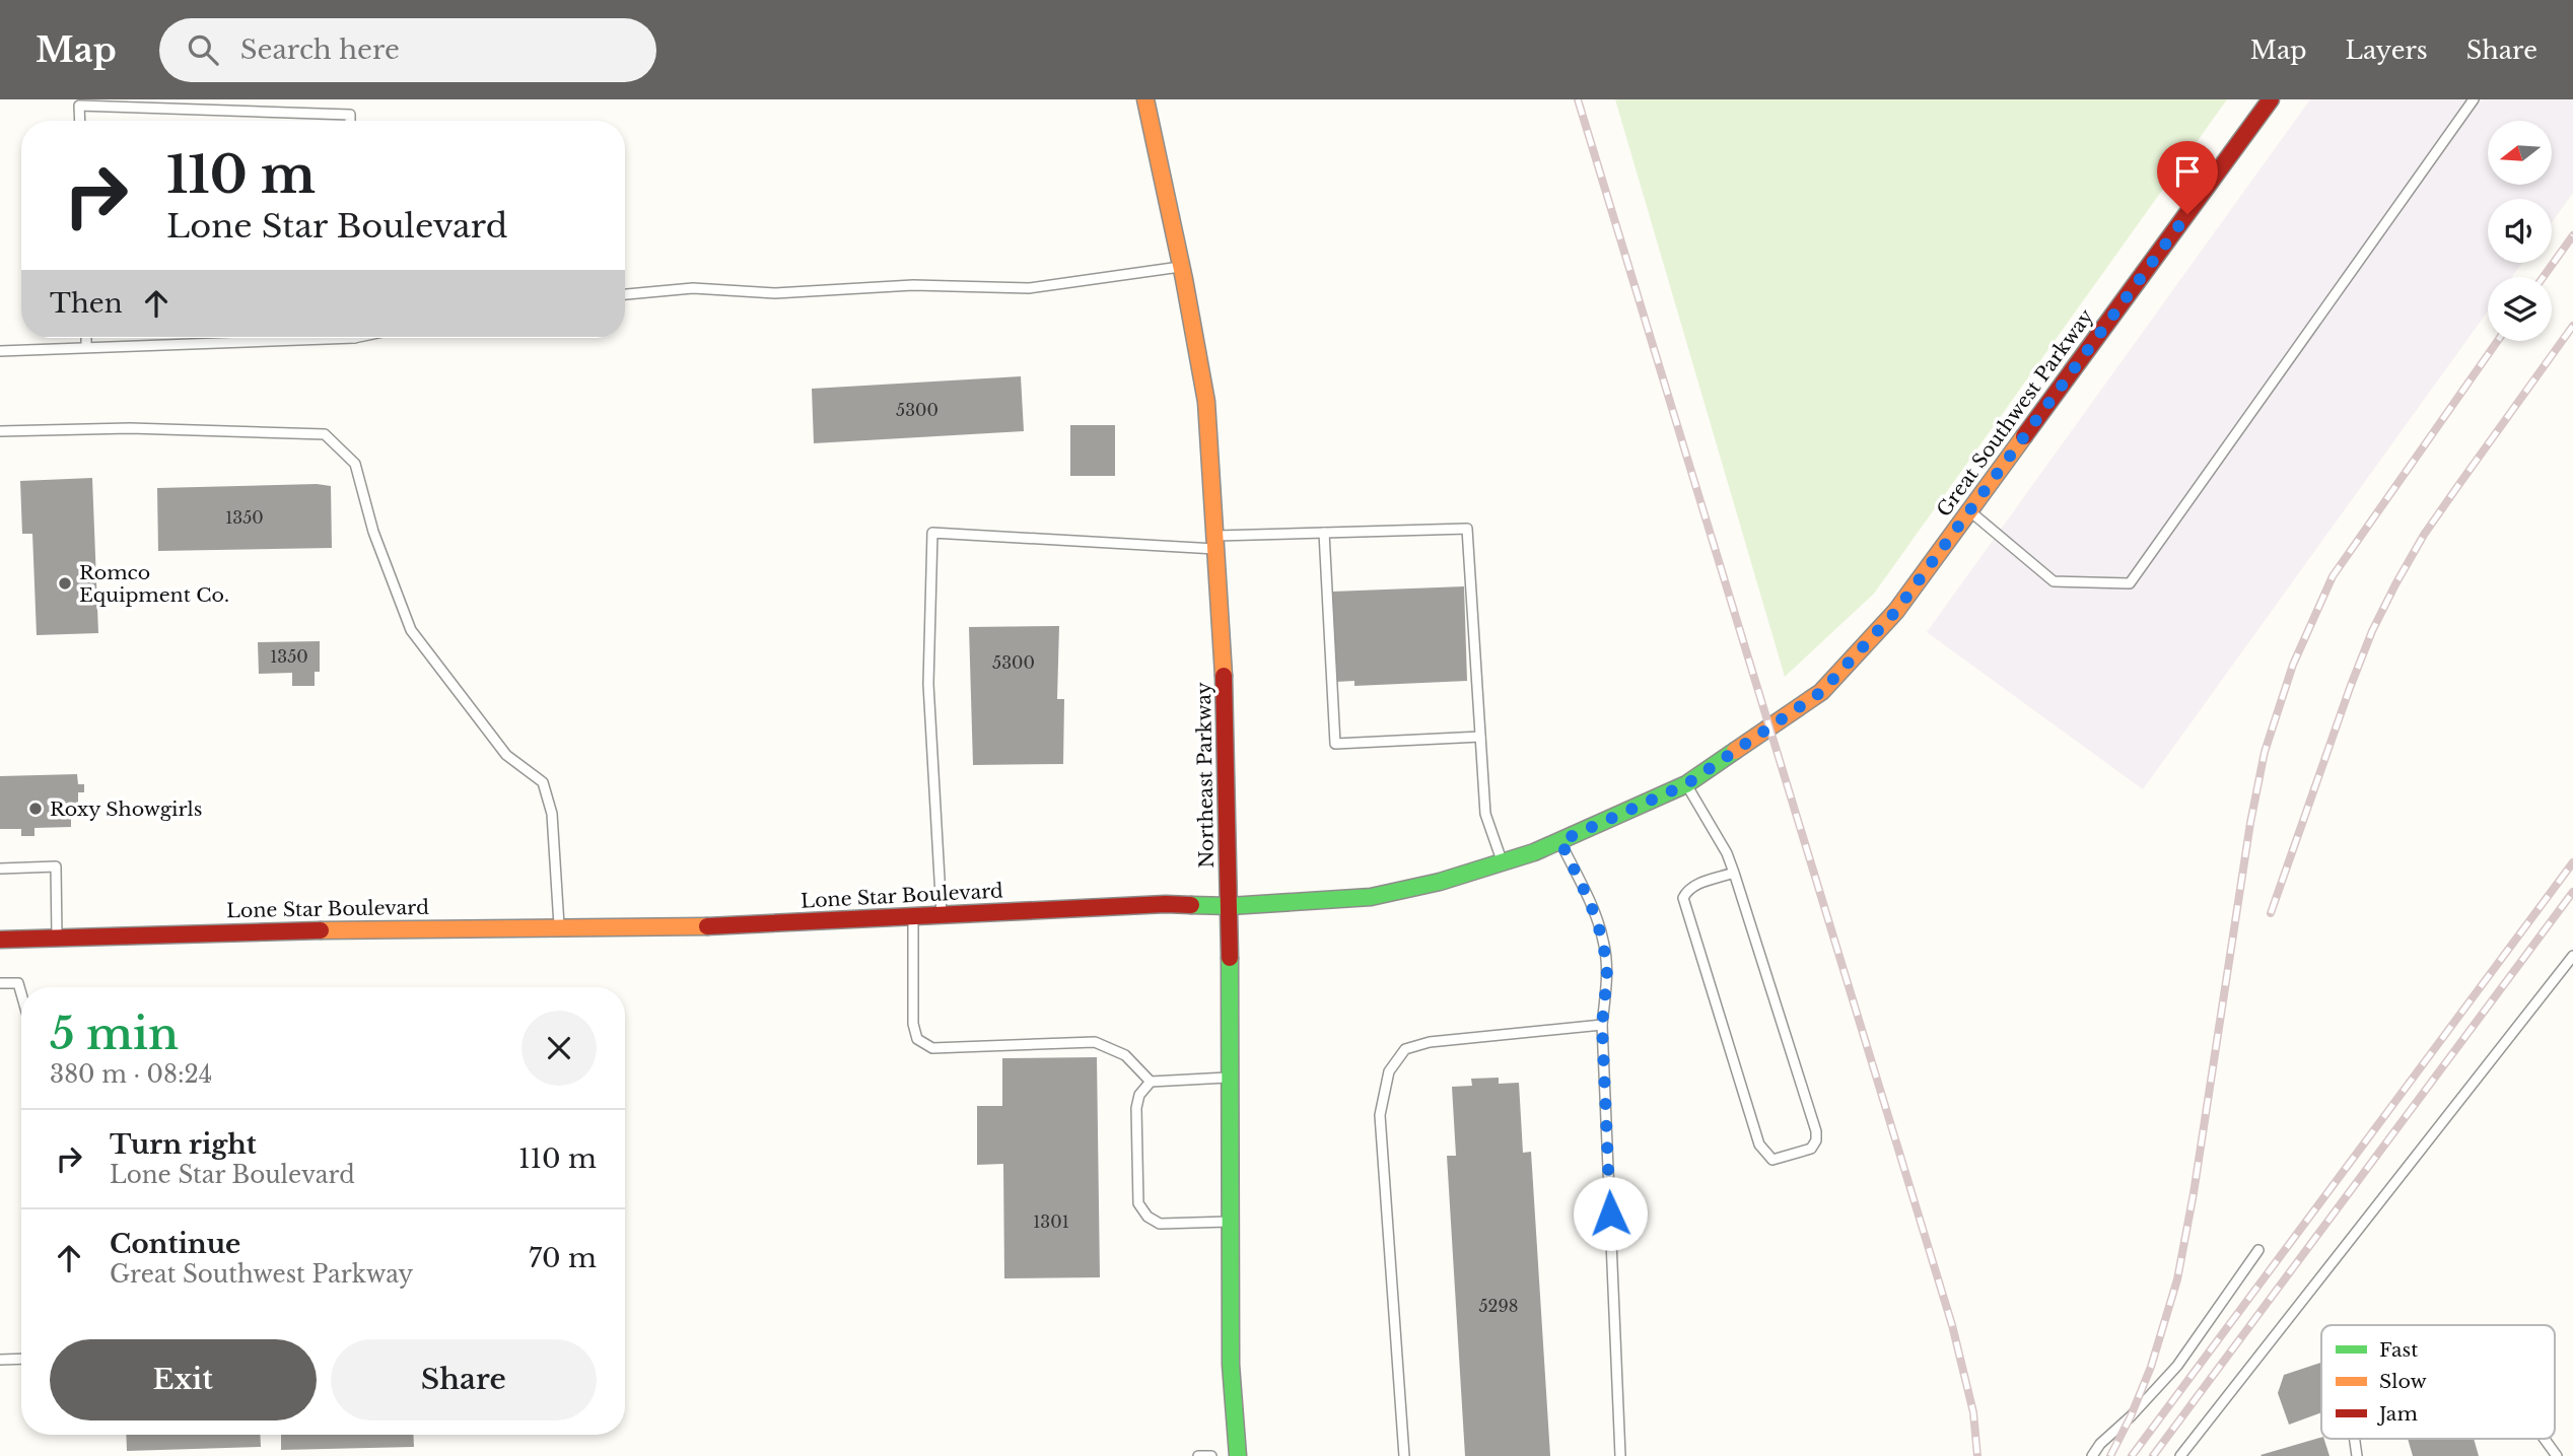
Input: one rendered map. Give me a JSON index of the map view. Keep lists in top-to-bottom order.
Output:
{
  "streets": {
    "street": ["Great Southwest Parkway", "Northeast Parkway", "Lone Star Boulevard"]
  },
  "crossings": [
    ["Great Southwest Parkway", "Lone Star Boulevard"],
    ["Northeast Parkway", "Lone Star Boulevard"]
  ],
  "places": ["Romco Equipment Co.", "Roxy Showgirls"],
  "house_numbers": [
    "5300",
    "1350",
    "1350",
    "5300",
    "1301",
    "5298"
  ],
  "legend": ["Fast", "Slow", "Jam"],
  "north": "left",
  "page": {
    "header": "Map",
    "search": "Search here",
    "nav": ["Map", "Layers", "Share"],
    "turn": ["110 m", "Lone Star Boulevard"],
    "then": "Then",
    "heading": ["5 min", "380 m · 08:24"],
    "list": [
      {
        "name": "Turn right",
        "note": "Lone Star Boulevard",
        "value": "110 m"
      },
      {
        "name": "Continue",
        "note": "Great Southwest Parkway",
        "value": "70 m"
      }
    ],
    "buttons": ["Exit", "Share"]
  }
}
